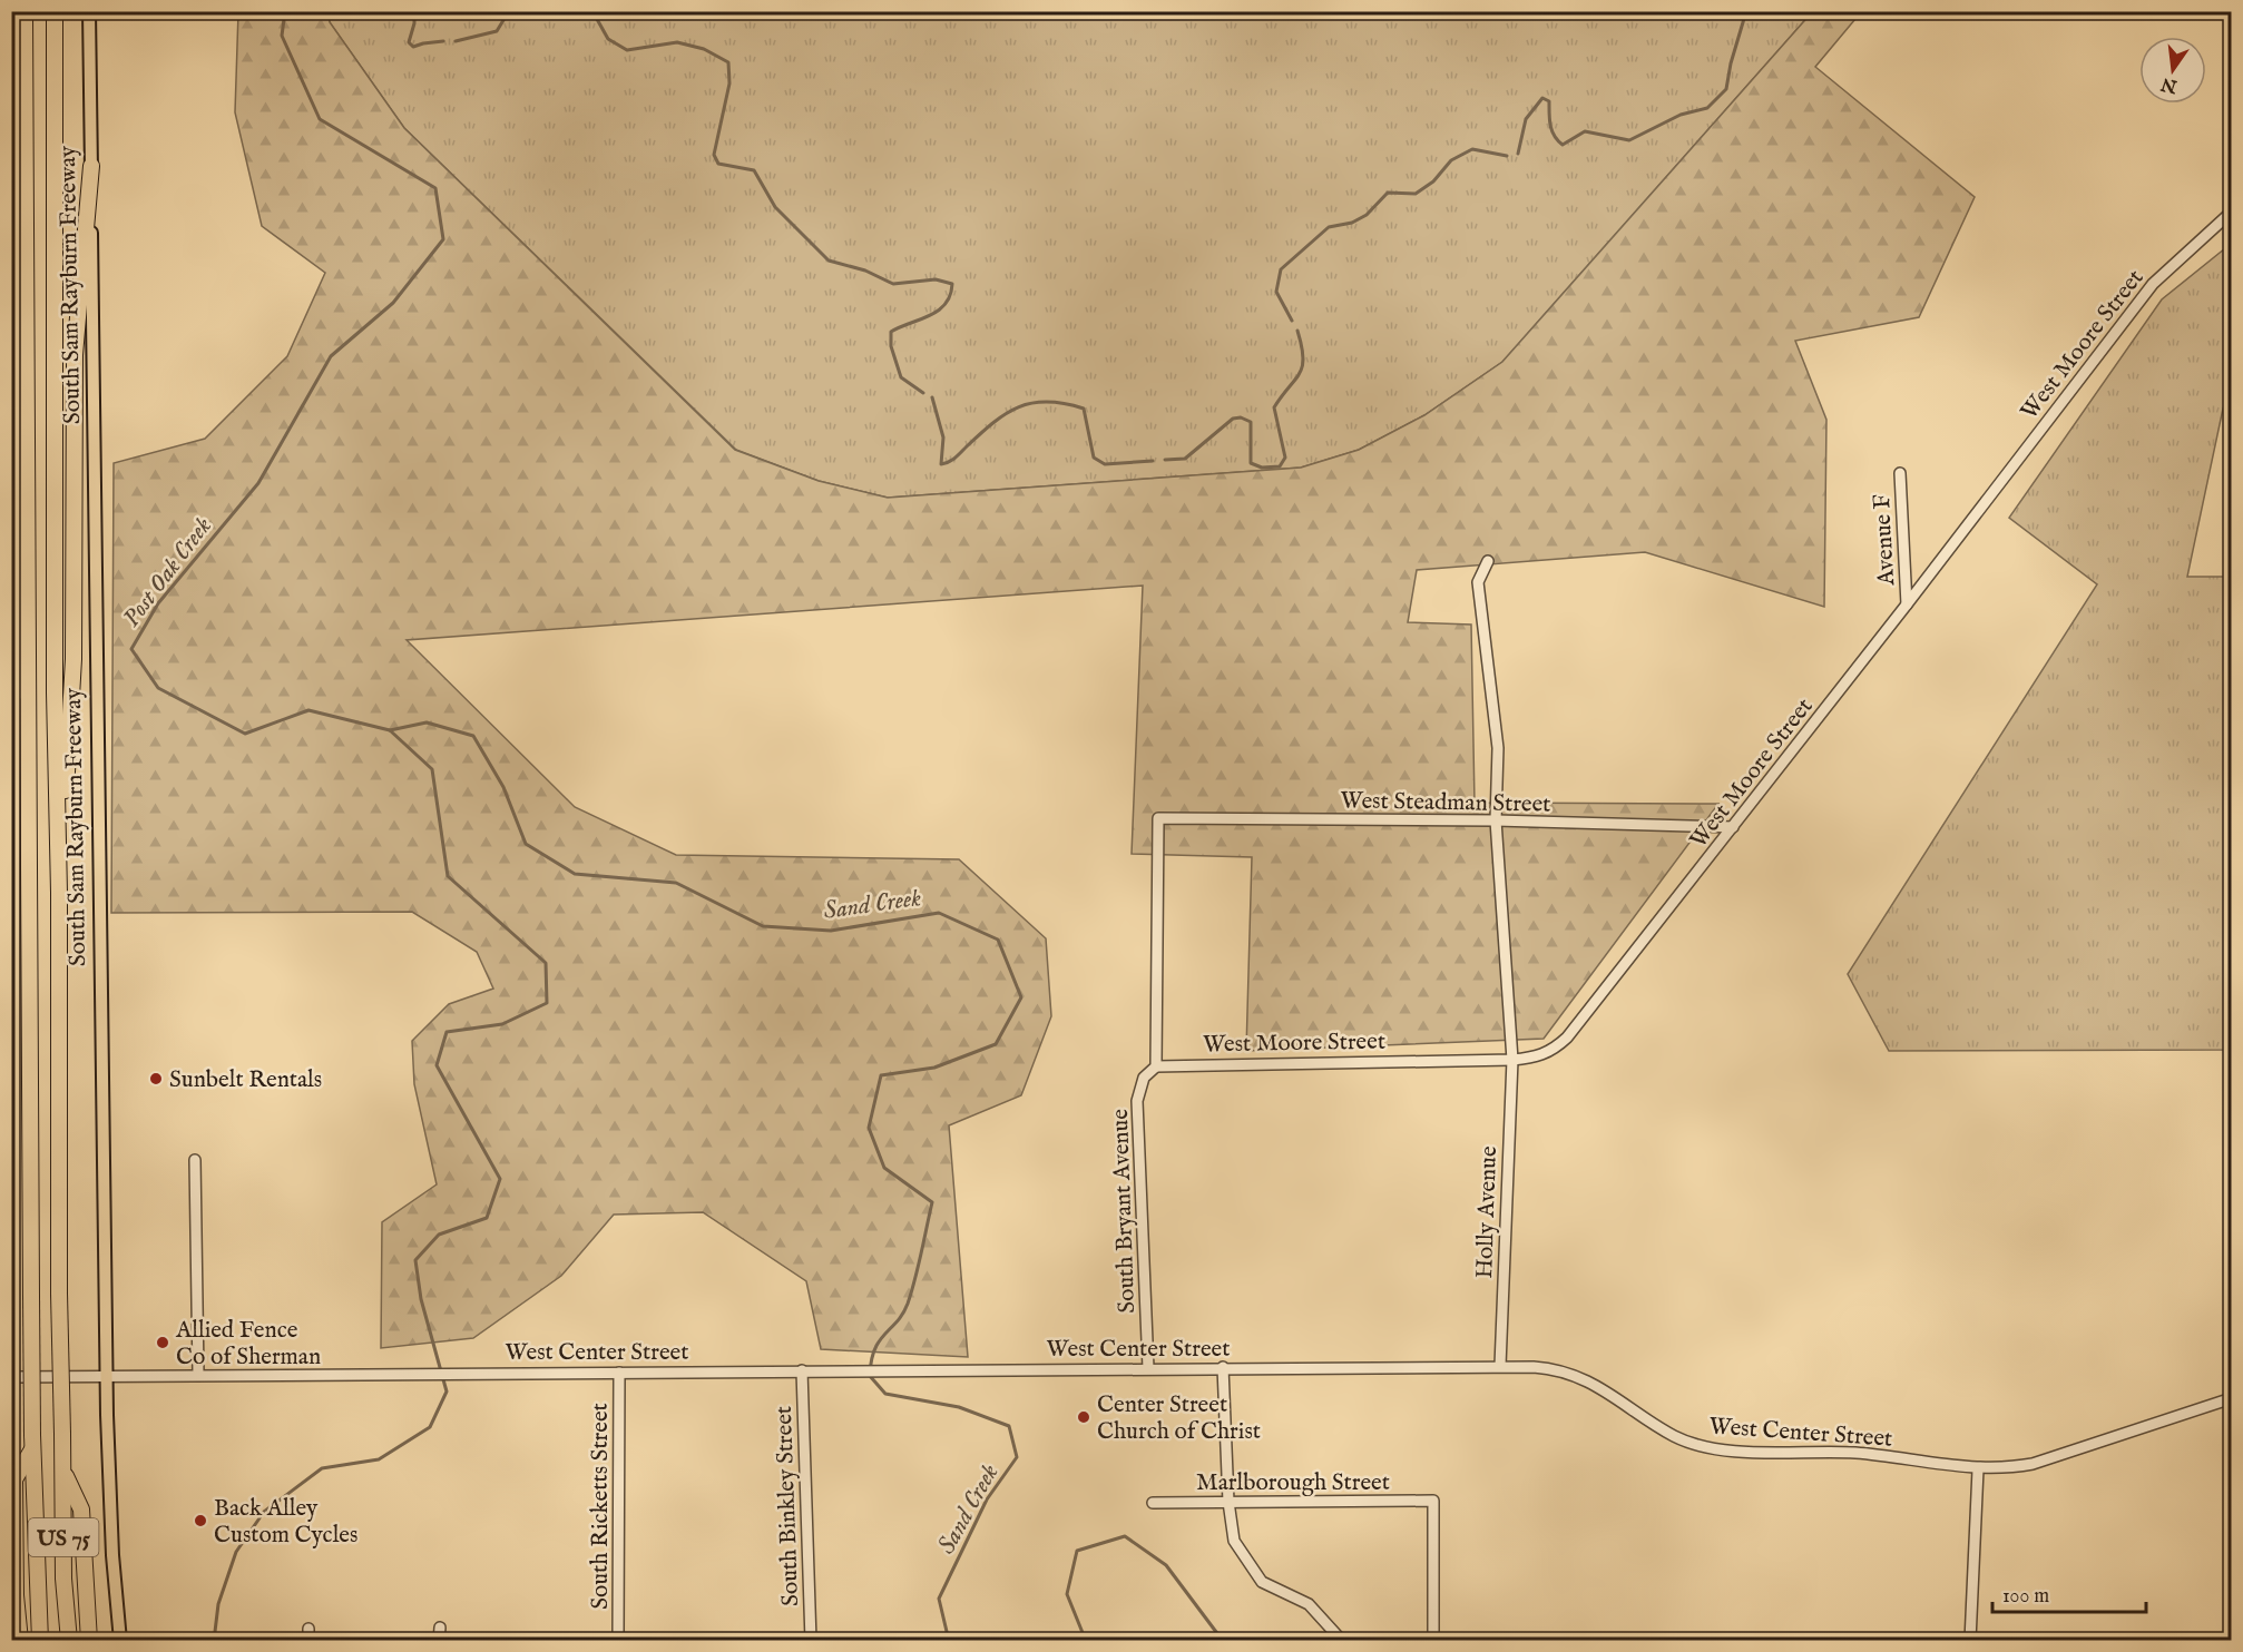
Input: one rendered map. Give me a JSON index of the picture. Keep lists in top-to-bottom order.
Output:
{
  "streets": {
    "highway": ["South Sam Rayburn Freeway", "US 75"],
    "street": [
      "West Moore Street",
      "Avenue F",
      "West Steadman Street",
      "South Bryant Avenue",
      "Holly Avenue",
      "West Center Street",
      "Marlborough Street",
      "South Ricketts Street",
      "South Binkley Street"
    ]
  },
  "crossings": [
    ["South Sam Rayburn Freeway", "West Center Street"],
    ["West Moore Street", "Avenue F"],
    ["West Moore Street", "West Steadman Street"],
    ["West Moore Street", "South Bryant Avenue"],
    ["West Moore Street", "Holly Avenue"],
    ["West Steadman Street", "South Bryant Avenue"],
    ["West Steadman Street", "Holly Avenue"],
    ["South Bryant Avenue", "West Center Street"],
    ["Holly Avenue", "West Center Street"],
    ["West Center Street", "South Ricketts Street"],
    ["West Center Street", "South Binkley Street"]
  ],
  "water": ["Post Oak Creek", "Sand Creek"],
  "places": [
    "Sunbelt Rentals",
    "Allied Fence Co of Sherman",
    "Center Street Church of Christ",
    "Back Alley Custom Cycles"
  ],
  "scale_bar": "100 m",
  "north": "bottom"
}
